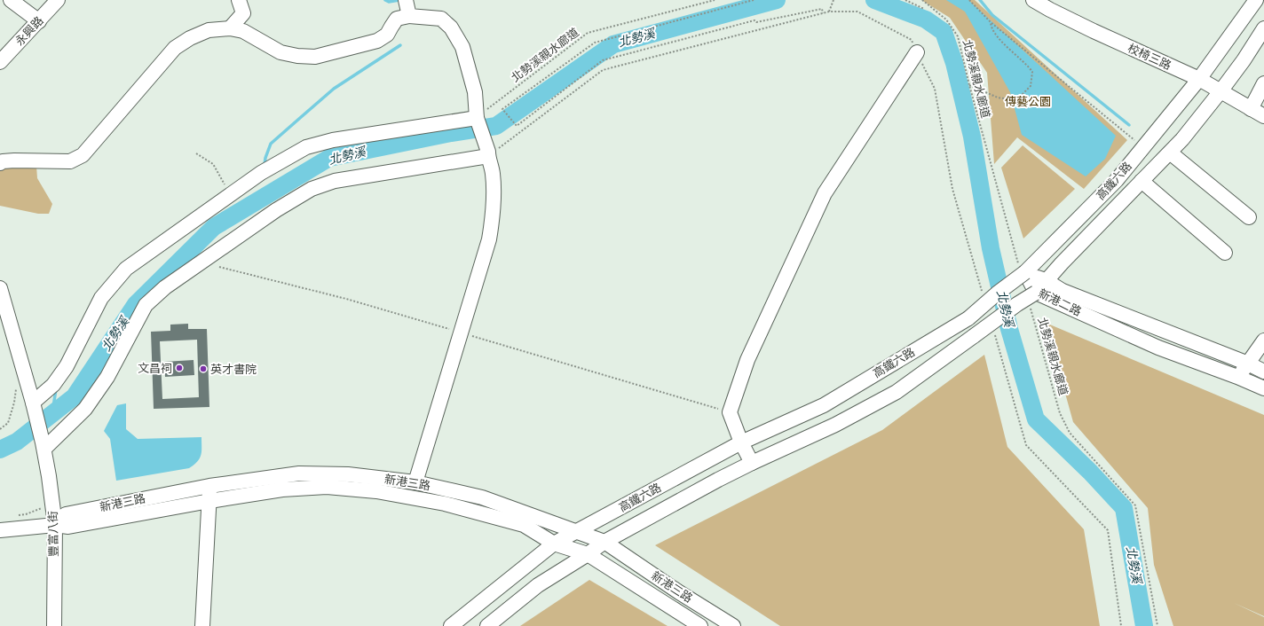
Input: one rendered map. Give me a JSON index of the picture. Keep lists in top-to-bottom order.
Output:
{
  "streets": {
    "street": [
      "永興路",
      "校椅三路",
      "高鐵六路",
      "新港二路",
      "新港三路",
      "豐富八街"
    ],
    "path": ["北勢溪親水廊道"]
  },
  "crossings": [
    ["北勢溪親水廊道", "高鐵六路"],
    ["北勢溪親水廊道", "新港二路"],
    ["校椅三路", "高鐵六路"],
    ["高鐵六路", "新港二路"],
    ["高鐵六路", "新港三路"],
    ["新港三路", "豐富八街"]
  ],
  "water": ["北勢溪"],
  "parks": ["傳藝公園"],
  "places": ["文昌祠", "英才書院"]
}
